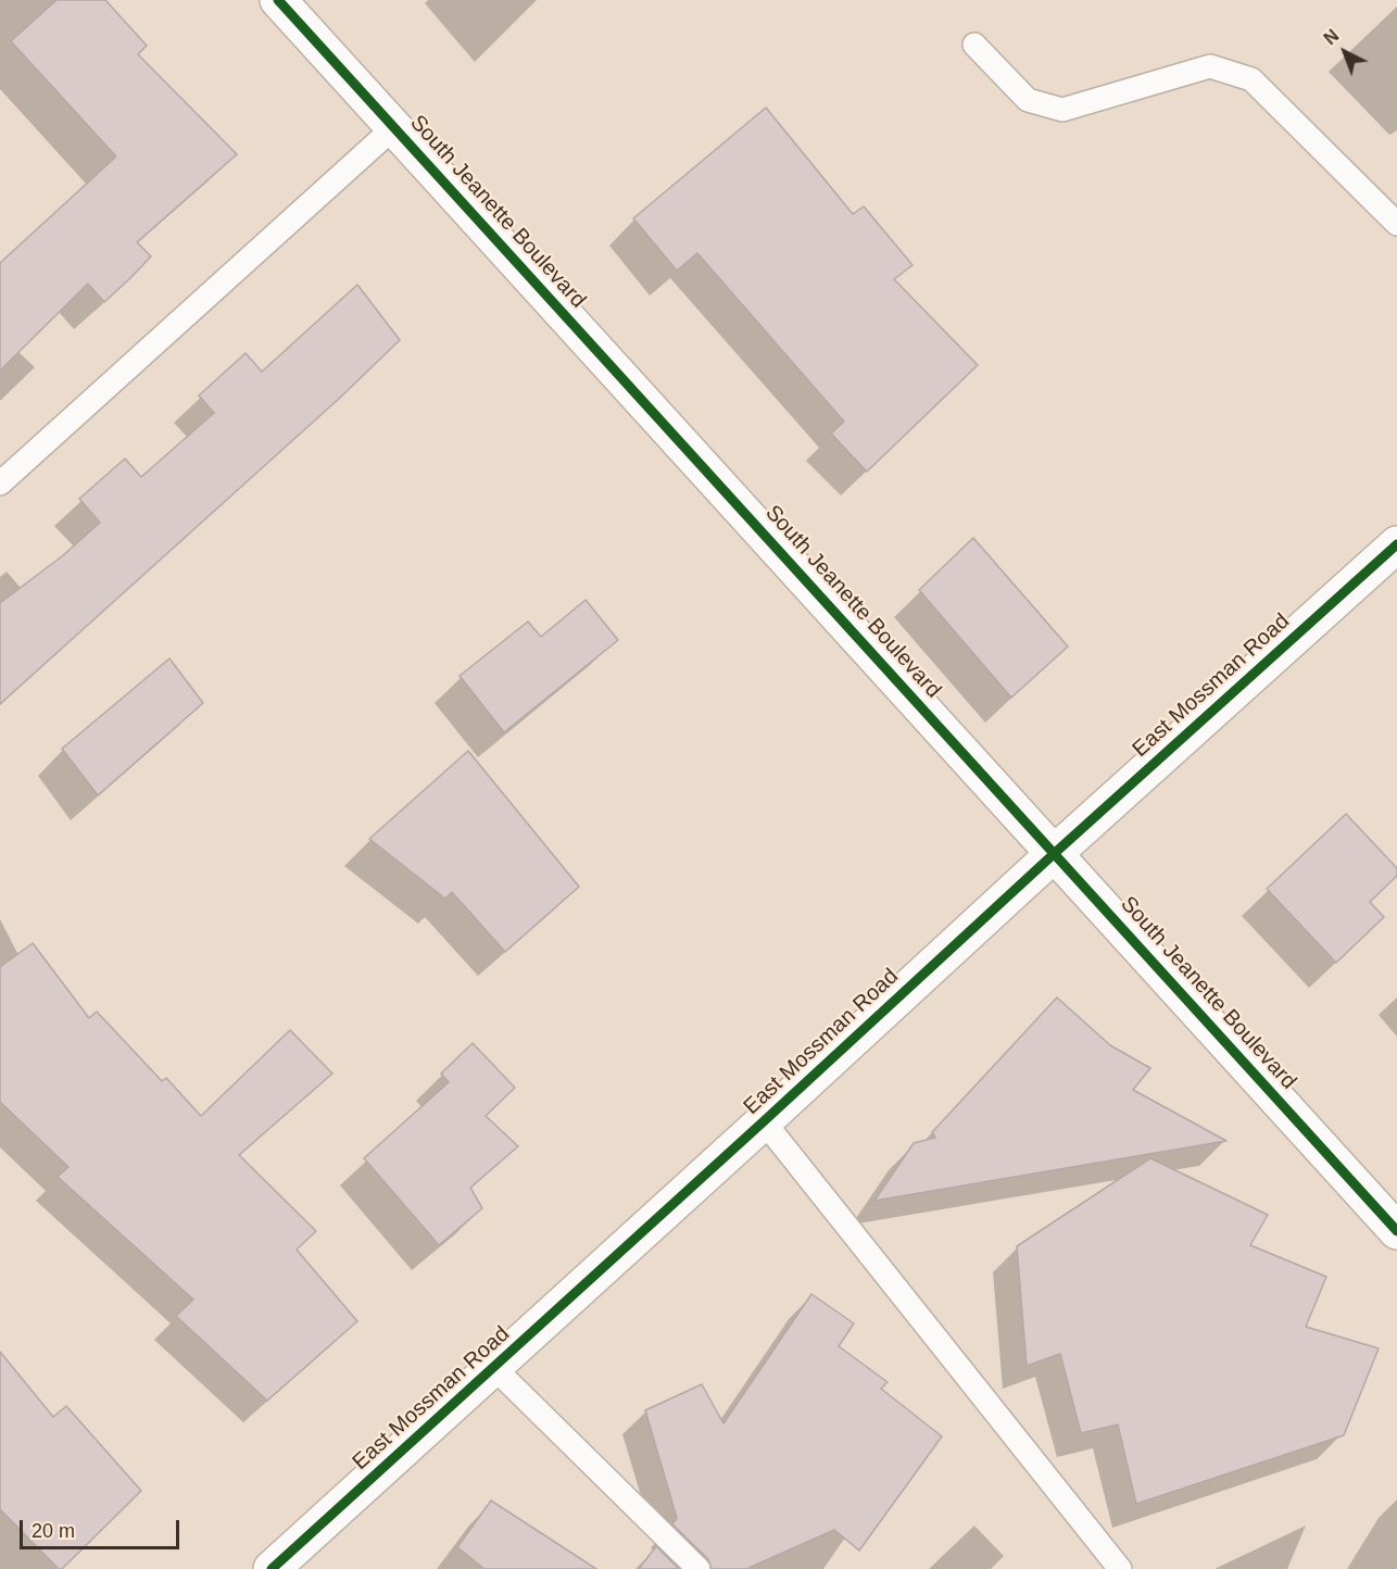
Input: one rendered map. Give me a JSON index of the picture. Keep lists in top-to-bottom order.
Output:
{
  "streets": {
    "street": ["South Jeanette Boulevard", "East Mossman Road"]
  },
  "crossings": [
    ["South Jeanette Boulevard", "East Mossman Road"]
  ],
  "scale_bar": "20 m",
  "north": "top left"
}
